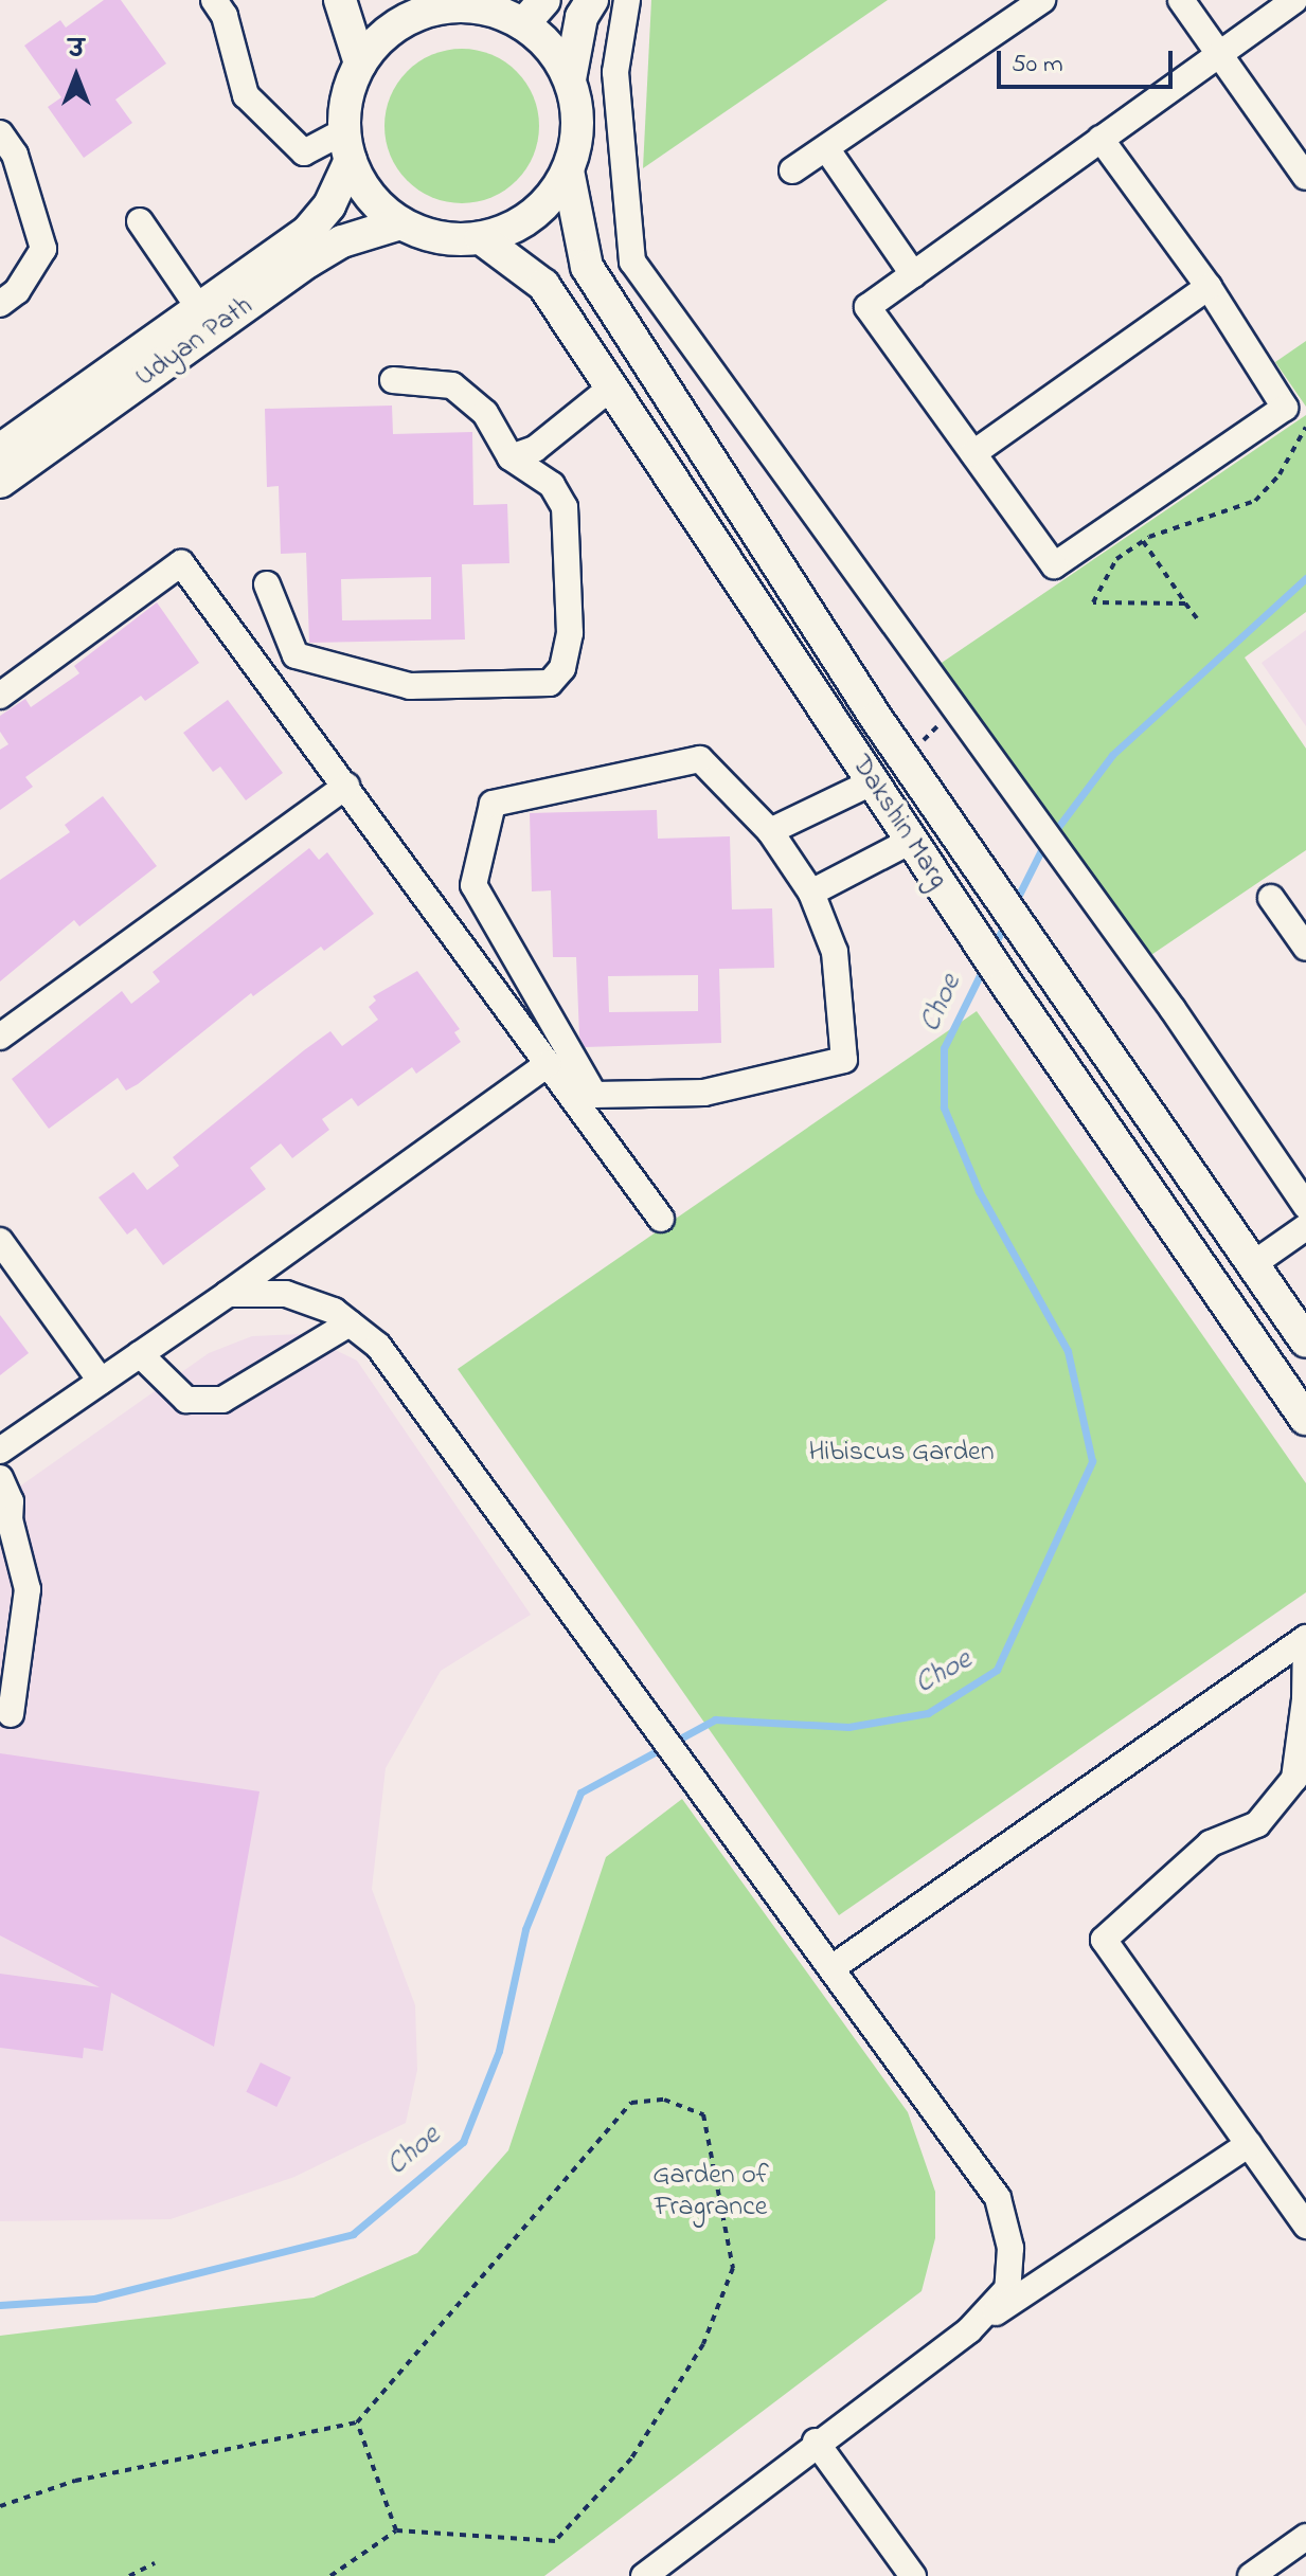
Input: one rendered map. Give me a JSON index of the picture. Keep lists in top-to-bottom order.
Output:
{
  "streets": {
    "main road": ["Udyan Path", "Dakshin Marg"]
  },
  "crossings": [
    ["Udyan Path", "Dakshin Marg"]
  ],
  "water": ["Choe"],
  "parks": ["Hibiscus Garden", "Garden of Fragrance"],
  "scale_bar": "50 m",
  "north": "top"
}
